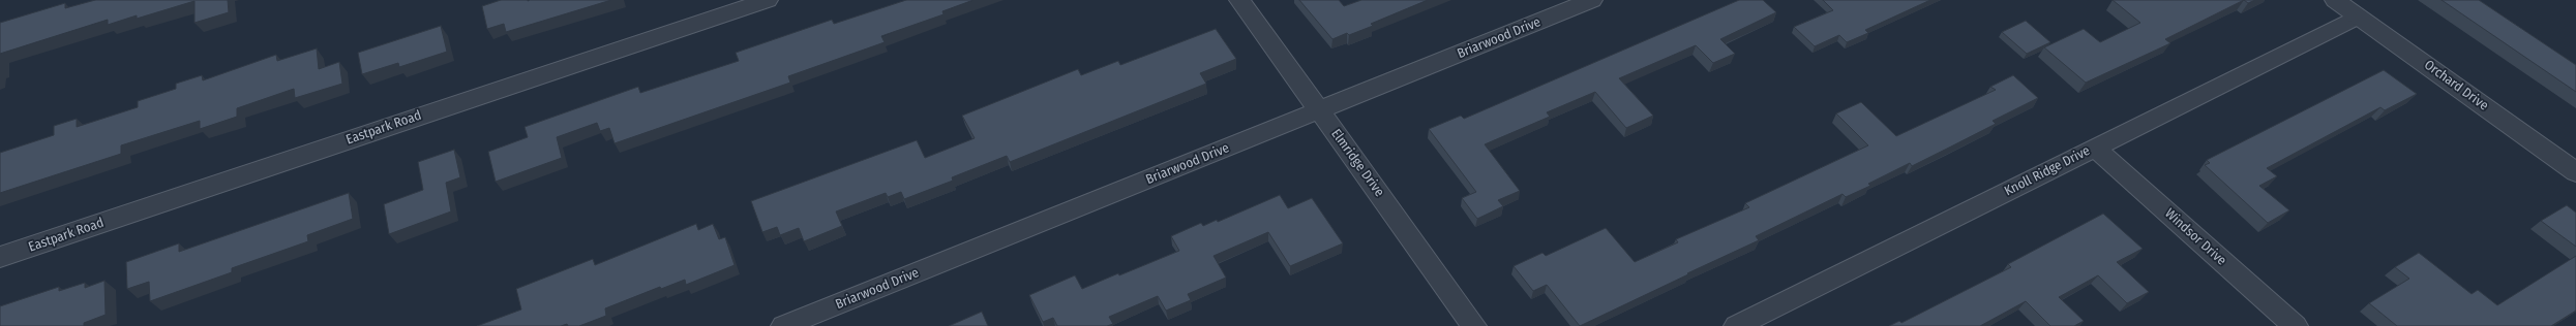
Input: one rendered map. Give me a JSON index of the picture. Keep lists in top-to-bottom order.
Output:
{
  "streets": {
    "street": [
      "Briarwood Drive",
      "Orchard Drive",
      "Eastpark Road",
      "Elmridge Drive",
      "Knoll Ridge Drive",
      "Windsor Drive"
    ]
  },
  "crossings": [
    ["Briarwood Drive", "Elmridge Drive"],
    ["Orchard Drive", "Knoll Ridge Drive"],
    ["Knoll Ridge Drive", "Windsor Drive"]
  ]
}
